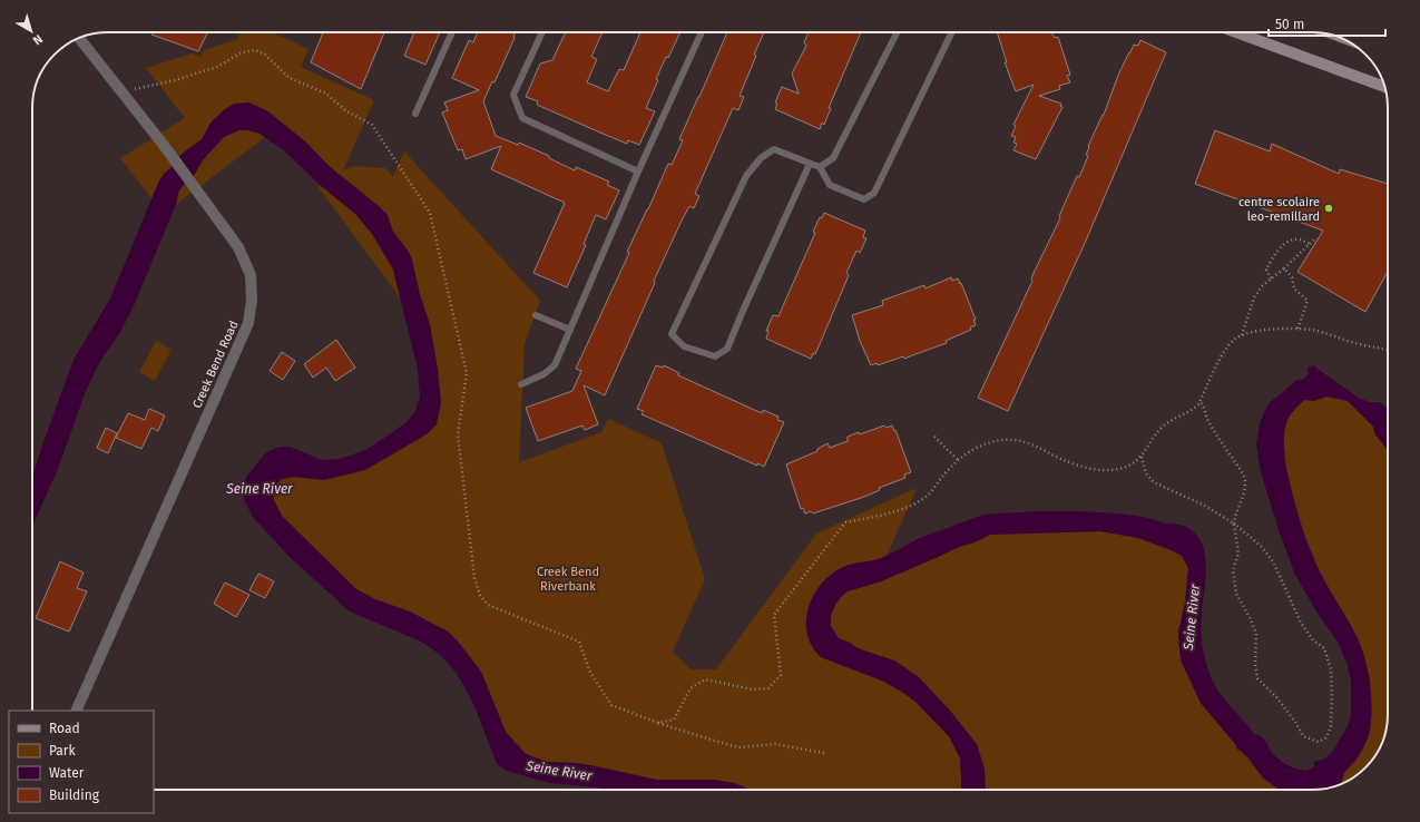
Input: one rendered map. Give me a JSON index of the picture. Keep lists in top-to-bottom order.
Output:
{
  "streets": {
    "street": ["Creek Bend Road"]
  },
  "water": ["Seine River"],
  "parks": ["Creek Bend Riverbank"],
  "places": ["centre scolaire leo-remillard"],
  "legend": [
    "Road",
    "Park",
    "Water",
    "Building"
  ],
  "scale_bar": "50 m",
  "north": "bottom right"
}
